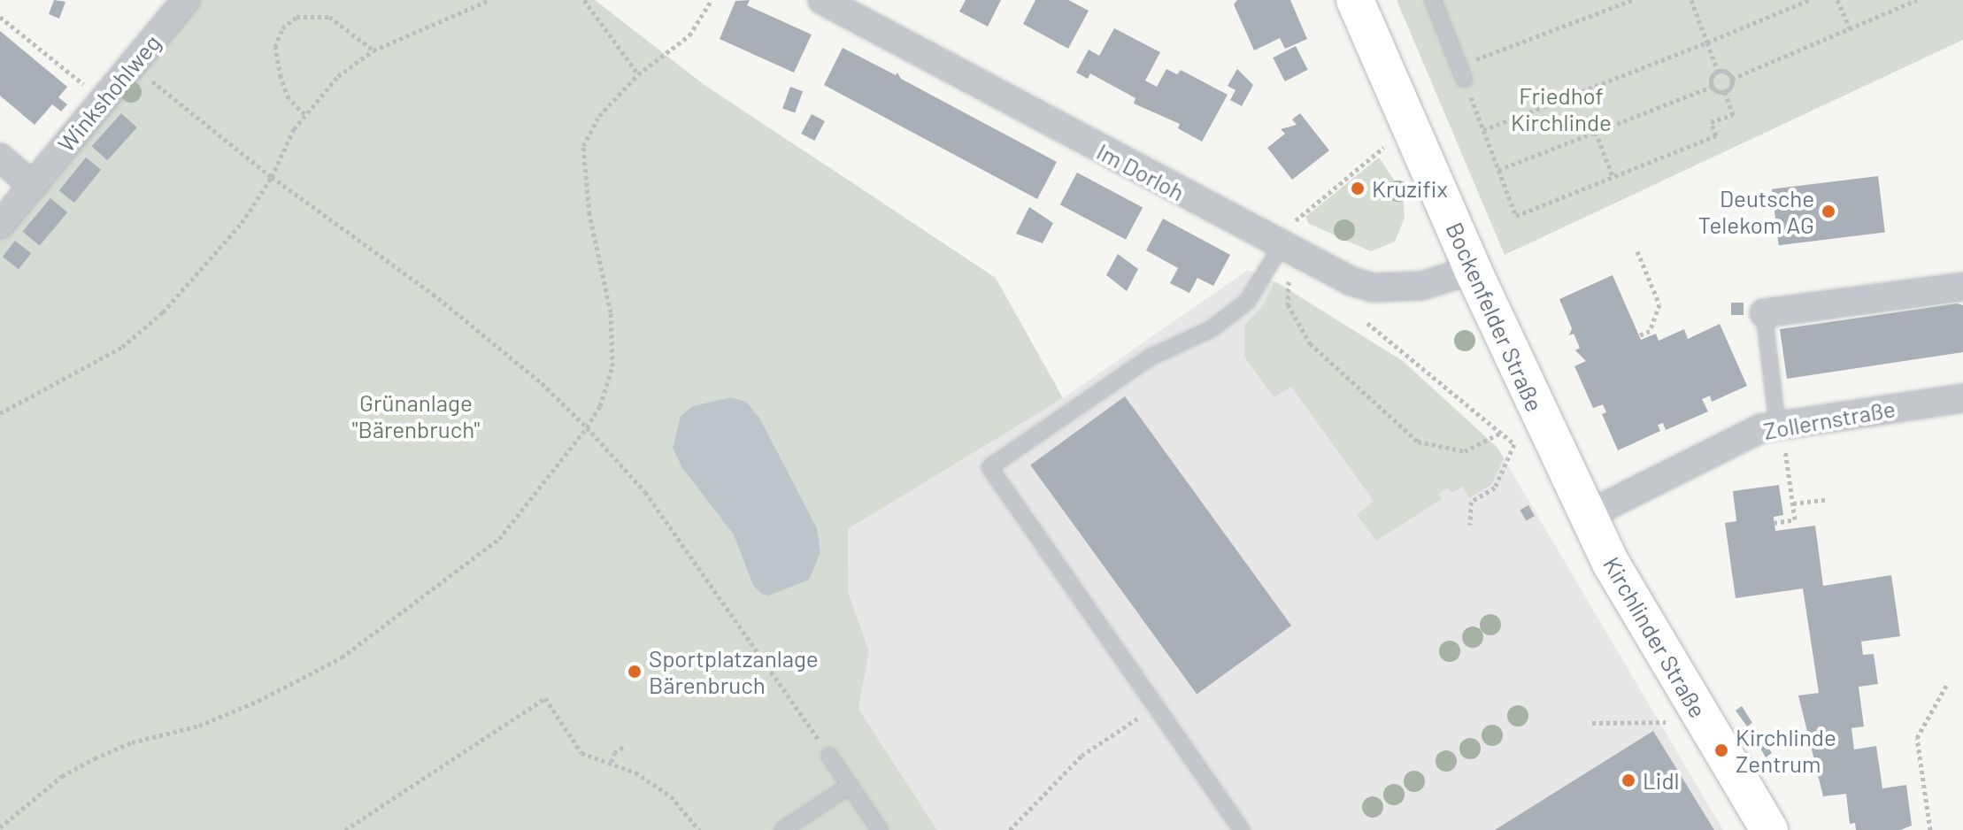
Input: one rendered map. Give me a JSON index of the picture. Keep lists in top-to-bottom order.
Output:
{
  "streets": {
    "main road": ["Bockenfelder Straße", "Kirchlinder Straße"],
    "street": ["Winkshohlweg", "Im Dorloh", "Zollernstraße"]
  },
  "crossings": [
    ["Im Dorloh", "Bockenfelder Straße"],
    ["Bockenfelder Straße", "Zollernstraße"],
    ["Bockenfelder Straße", "Kirchlinder Straße"],
    ["Zollernstraße", "Kirchlinder Straße"]
  ],
  "parks": ["Friedhof Kirchlinde", "Grünanlage \"Bärenbruch\""],
  "places": [
    "Kruzifix",
    "Deutsche Telekom AG",
    "Sportplatzanlage Bärenbruch",
    "Kirchlinde Zentrum",
    "Lidl"
  ]
}
